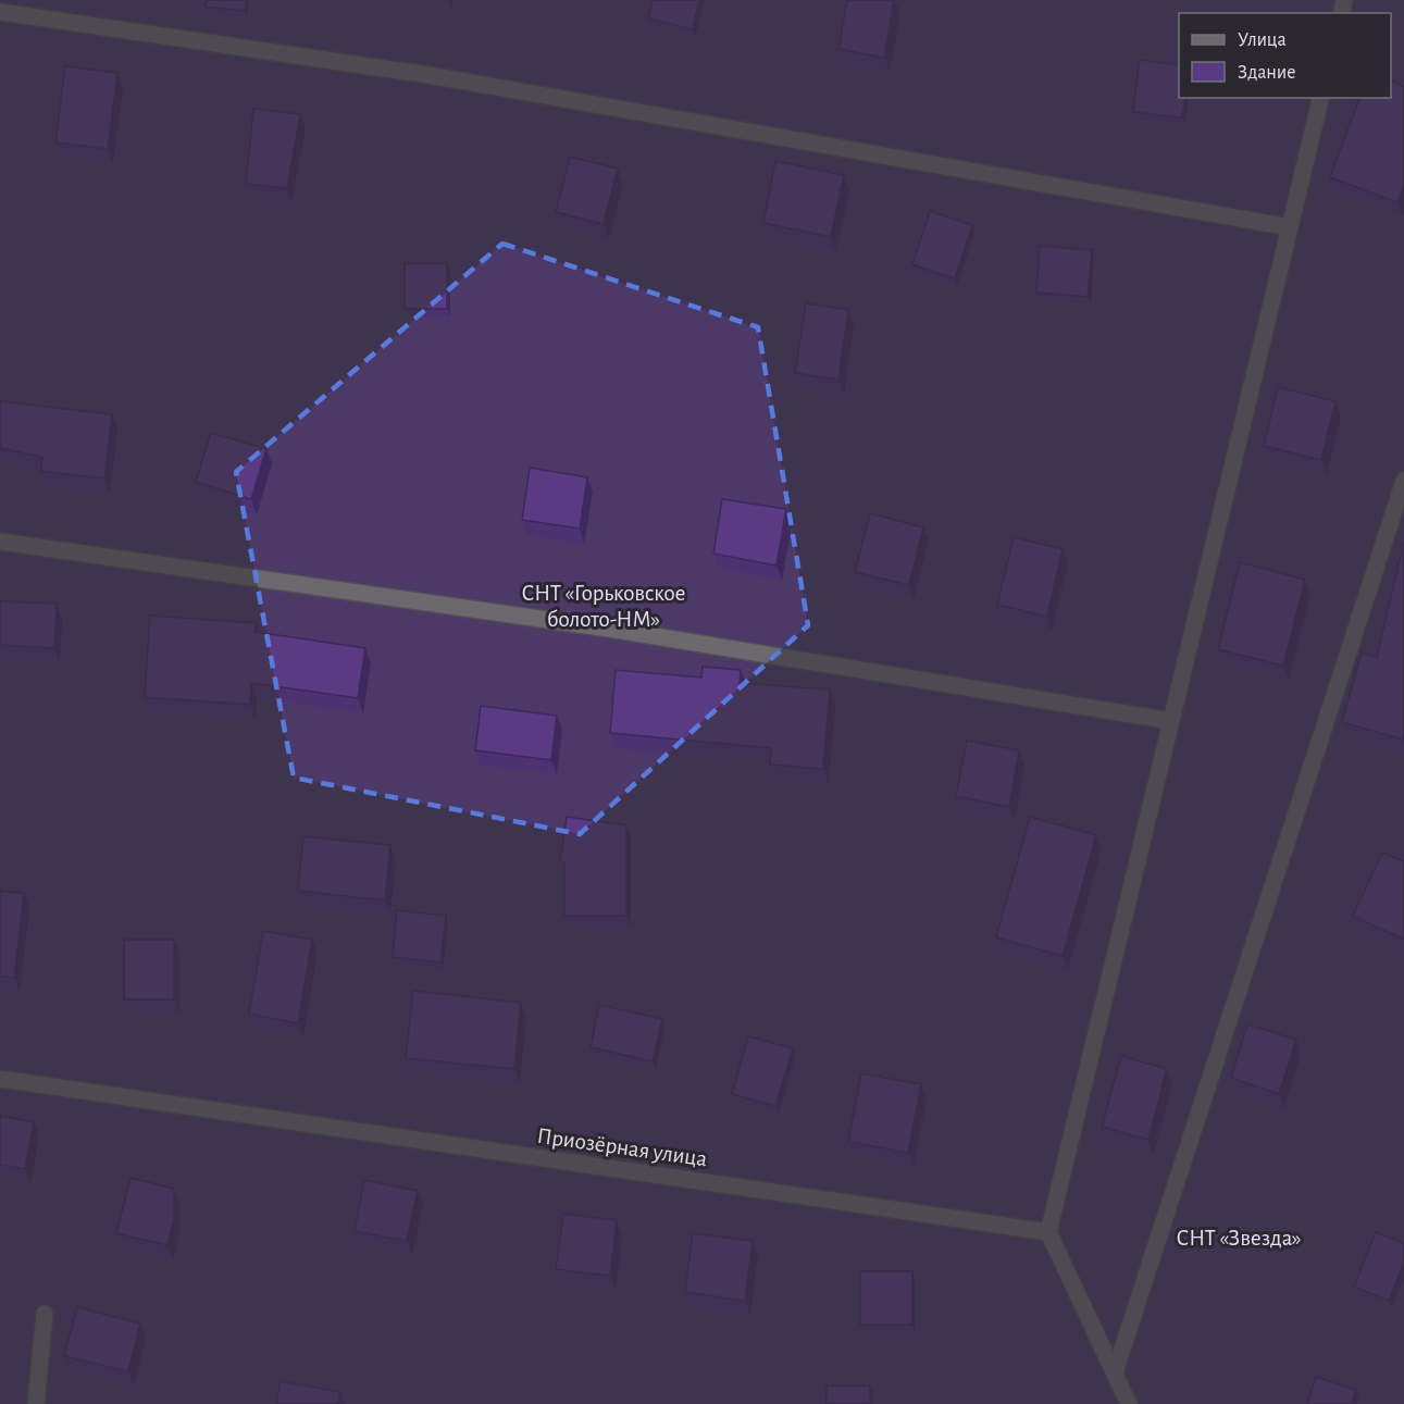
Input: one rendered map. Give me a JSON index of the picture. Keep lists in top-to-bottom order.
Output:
{
  "streets": {
    "street": ["Приозёрная улица"]
  },
  "parks": ["СНТ «Горьковское болото-НМ»", "СНТ «Звезда»"],
  "legend": ["Улица", "Здание"]
}
